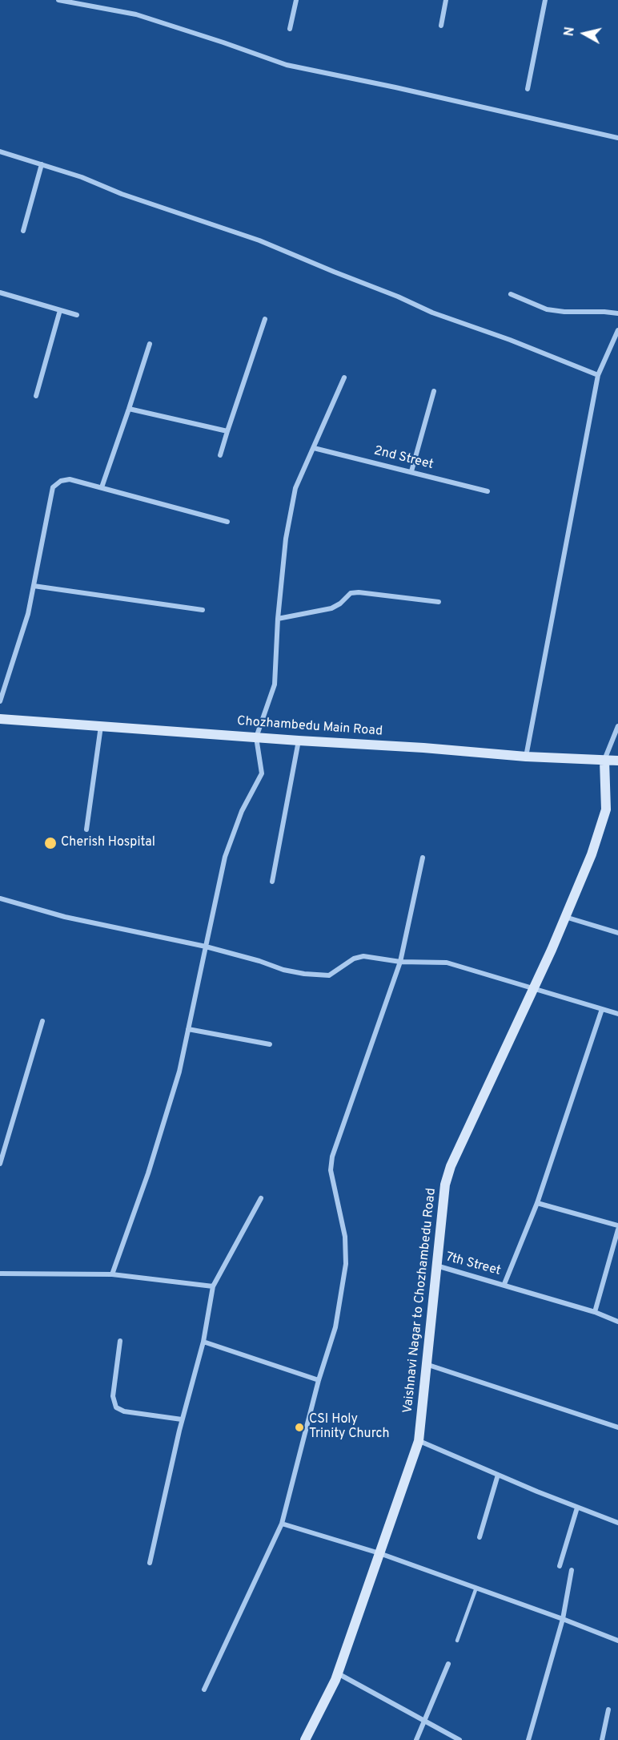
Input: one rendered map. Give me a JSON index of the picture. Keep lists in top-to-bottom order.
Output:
{
  "streets": {
    "street": [
      "2nd Street",
      "Chozhambedu Main Road",
      "7th Street",
      "Vaishnavi Nagar to Chozhambedu Road"
    ]
  },
  "crossings": [
    ["Chozhambedu Main Road", "Vaishnavi Nagar to Chozhambedu Road"],
    ["7th Street", "Vaishnavi Nagar to Chozhambedu Road"]
  ],
  "places": ["Cherish Hospital", "CSI Holy Trinity Church"],
  "north": "left"
}
